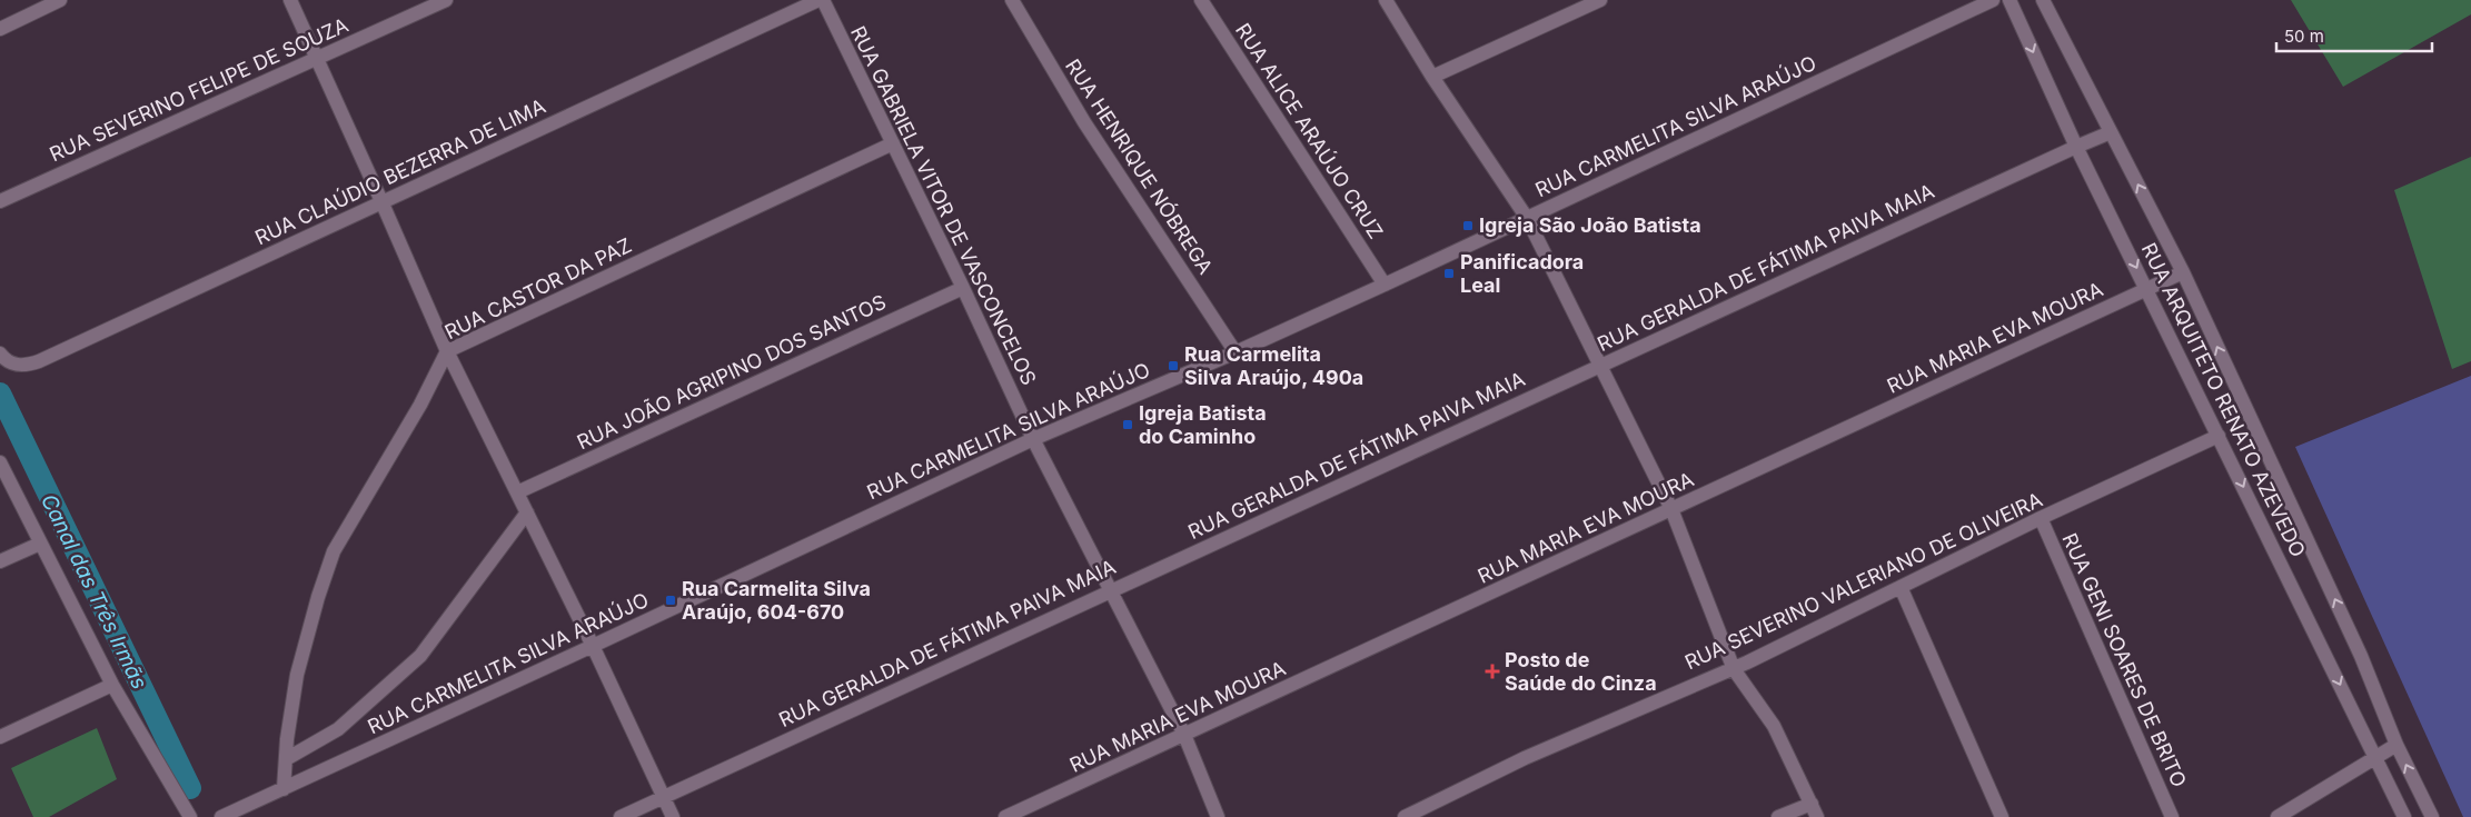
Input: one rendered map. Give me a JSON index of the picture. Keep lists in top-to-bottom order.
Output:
{
  "streets": {
    "street": [
      "RUA SEVERINO FELIPE DE SOUZA",
      "RUA CARMELITA SILVA ARAÚJO",
      "RUA ALICE ARAÚJO CRUZ",
      "RUA HENRIQUE NÓBREGA",
      "RUA CLAÚDIO BEZERRA DE LIMA",
      "RUA GABRIELA VITOR DE VASCONCELOS",
      "RUA GERALDA DE FÁTIMA PAIVA MAIA",
      "RUA CASTOR DA PAZ",
      "RUA MARIA EVA MOURA",
      "RUA JOÃO AGRIPINO DOS SANTOS",
      "RUA ARQUITETO RENATO AZEVEDO",
      "RUA SEVERINO VALERIANO DE OLIVEIRA",
      "RUA GENI SOARES DE BRITO"
    ]
  },
  "crossings": [
    ["RUA CARMELITA SILVA ARAÚJO", "RUA ALICE ARAÚJO CRUZ"],
    ["RUA CARMELITA SILVA ARAÚJO", "RUA HENRIQUE NÓBREGA"],
    ["RUA CARMELITA SILVA ARAÚJO", "RUA GABRIELA VITOR DE VASCONCELOS"],
    ["RUA CARMELITA SILVA ARAÚJO", "RUA CASTOR DA PAZ"],
    ["RUA GABRIELA VITOR DE VASCONCELOS", "RUA GERALDA DE FÁTIMA PAIVA MAIA"],
    ["RUA GABRIELA VITOR DE VASCONCELOS", "RUA CASTOR DA PAZ"],
    ["RUA GABRIELA VITOR DE VASCONCELOS", "RUA MARIA EVA MOURA"],
    ["RUA GABRIELA VITOR DE VASCONCELOS", "RUA JOÃO AGRIPINO DOS SANTOS"],
    ["RUA GERALDA DE FÁTIMA PAIVA MAIA", "RUA ARQUITETO RENATO AZEVEDO"],
    ["RUA MARIA EVA MOURA", "RUA ARQUITETO RENATO AZEVEDO"],
    ["RUA ARQUITETO RENATO AZEVEDO", "RUA SEVERINO VALERIANO DE OLIVEIRA"],
    ["RUA SEVERINO VALERIANO DE OLIVEIRA", "RUA GENI SOARES DE BRITO"]
  ],
  "water": ["Canal das Três Irmãs"],
  "places": {
    "transit": [
      "Igreja São João Batista",
      "Panificadora Leal",
      "Rua Carmelita Silva Araújo, 490a",
      "Igreja Batista do Caminho",
      "Rua Carmelita Silva Araújo, 604-670"
    ],
    "health": ["Posto de Saúde do Cinza"]
  },
  "scale_bar": "50 m"
}
